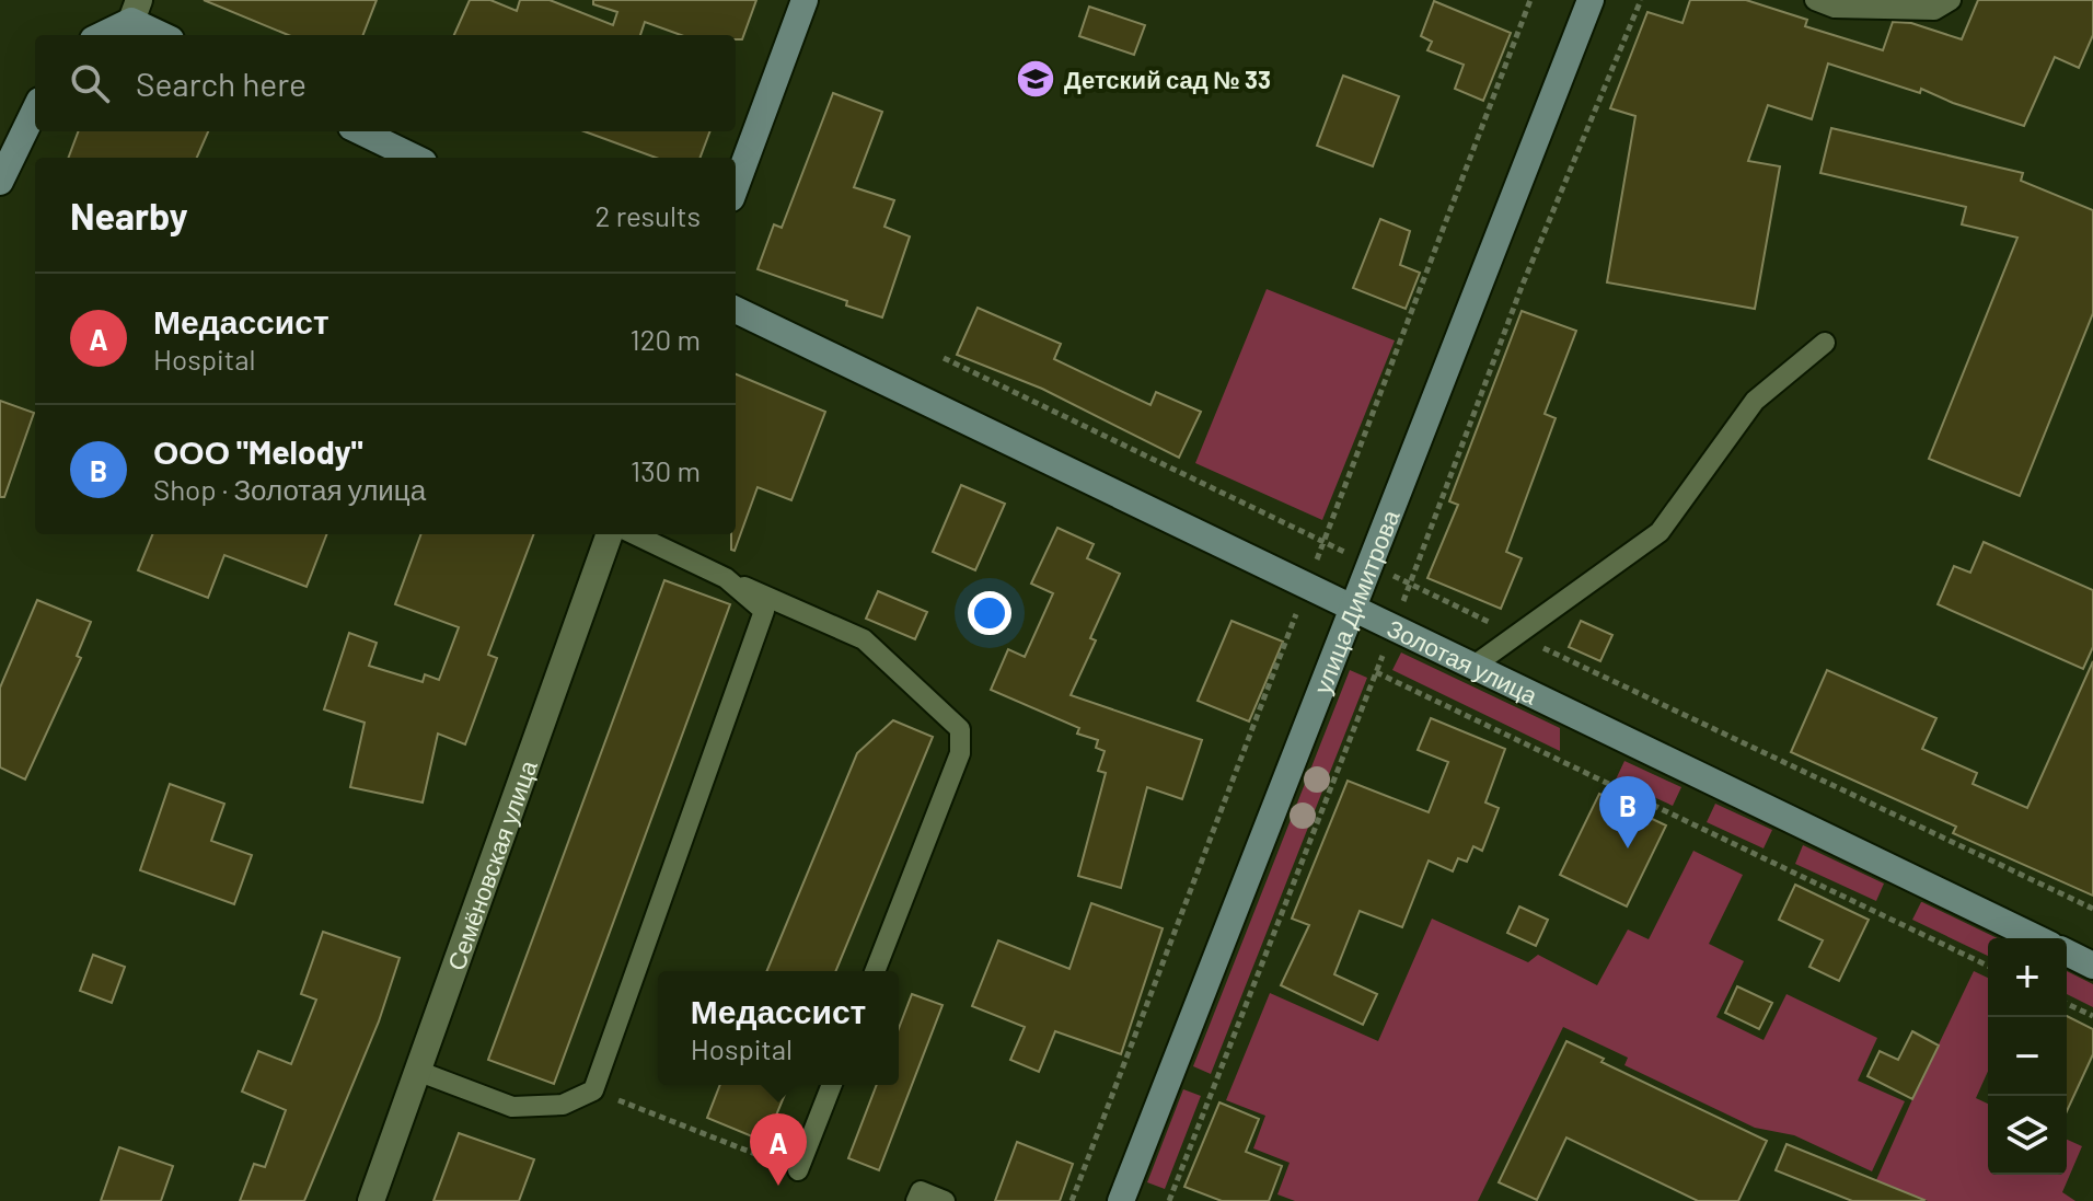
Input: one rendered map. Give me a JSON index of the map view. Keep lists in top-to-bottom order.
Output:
{
  "streets": {
    "street": ["улица Димитрова", "Золотая улица", "Семёновская улица"]
  },
  "crossings": [
    ["улица Димитрова", "Золотая улица"]
  ],
  "places": {
    "school or university": ["Детский сад № 33"]
  },
  "page": {
    "search": "Search here",
    "heading": ["Nearby", "2 results"],
    "list": [
      {
        "mark": "A",
        "name": "Медассист",
        "note": "Hospital",
        "value": "120 m"
      },
      {
        "mark": "B",
        "name": "ООО \"Melody\"",
        "note": "Shop · Золотая улица",
        "value": "130 m"
      }
    ],
    "pins": ["B", "A"],
    "map_buttons": ["+", "−"],
    "popup": ["Медассист", "Hospital"]
  }
}
